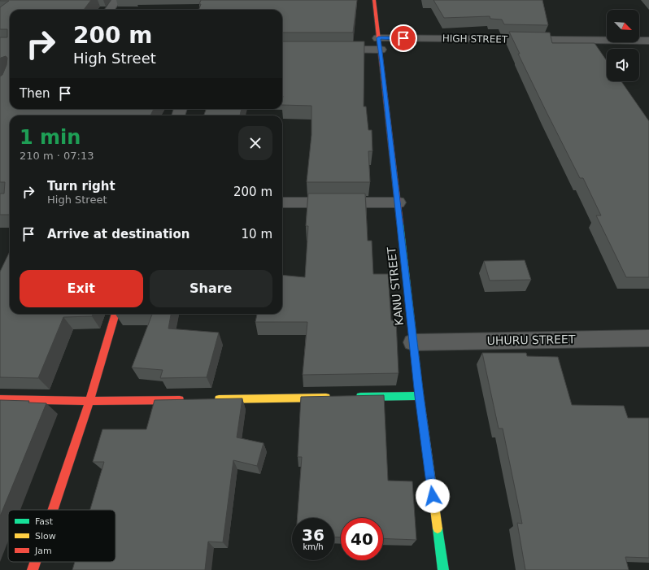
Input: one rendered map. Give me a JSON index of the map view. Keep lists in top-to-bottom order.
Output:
{
  "streets": {
    "street": ["HIGH STREET", "KANU STREET", "UHURU STREET"]
  },
  "crossings": [
    ["HIGH STREET", "KANU STREET"],
    ["KANU STREET", "UHURU STREET"]
  ],
  "legend": ["Fast", "Slow", "Jam"],
  "north": "bottom right",
  "page": {
    "turn": ["200 m", "High Street"],
    "then": "Then",
    "heading": ["1 min", "210 m · 07:13"],
    "list": [
      {
        "name": "Turn right",
        "note": "High Street",
        "value": "200 m"
      },
      {
        "name": "Arrive at destination",
        "value": "10 m"
      }
    ],
    "buttons": ["Exit", "Share"],
    "speed": "36 km/h",
    "limit": "40"
  }
}
